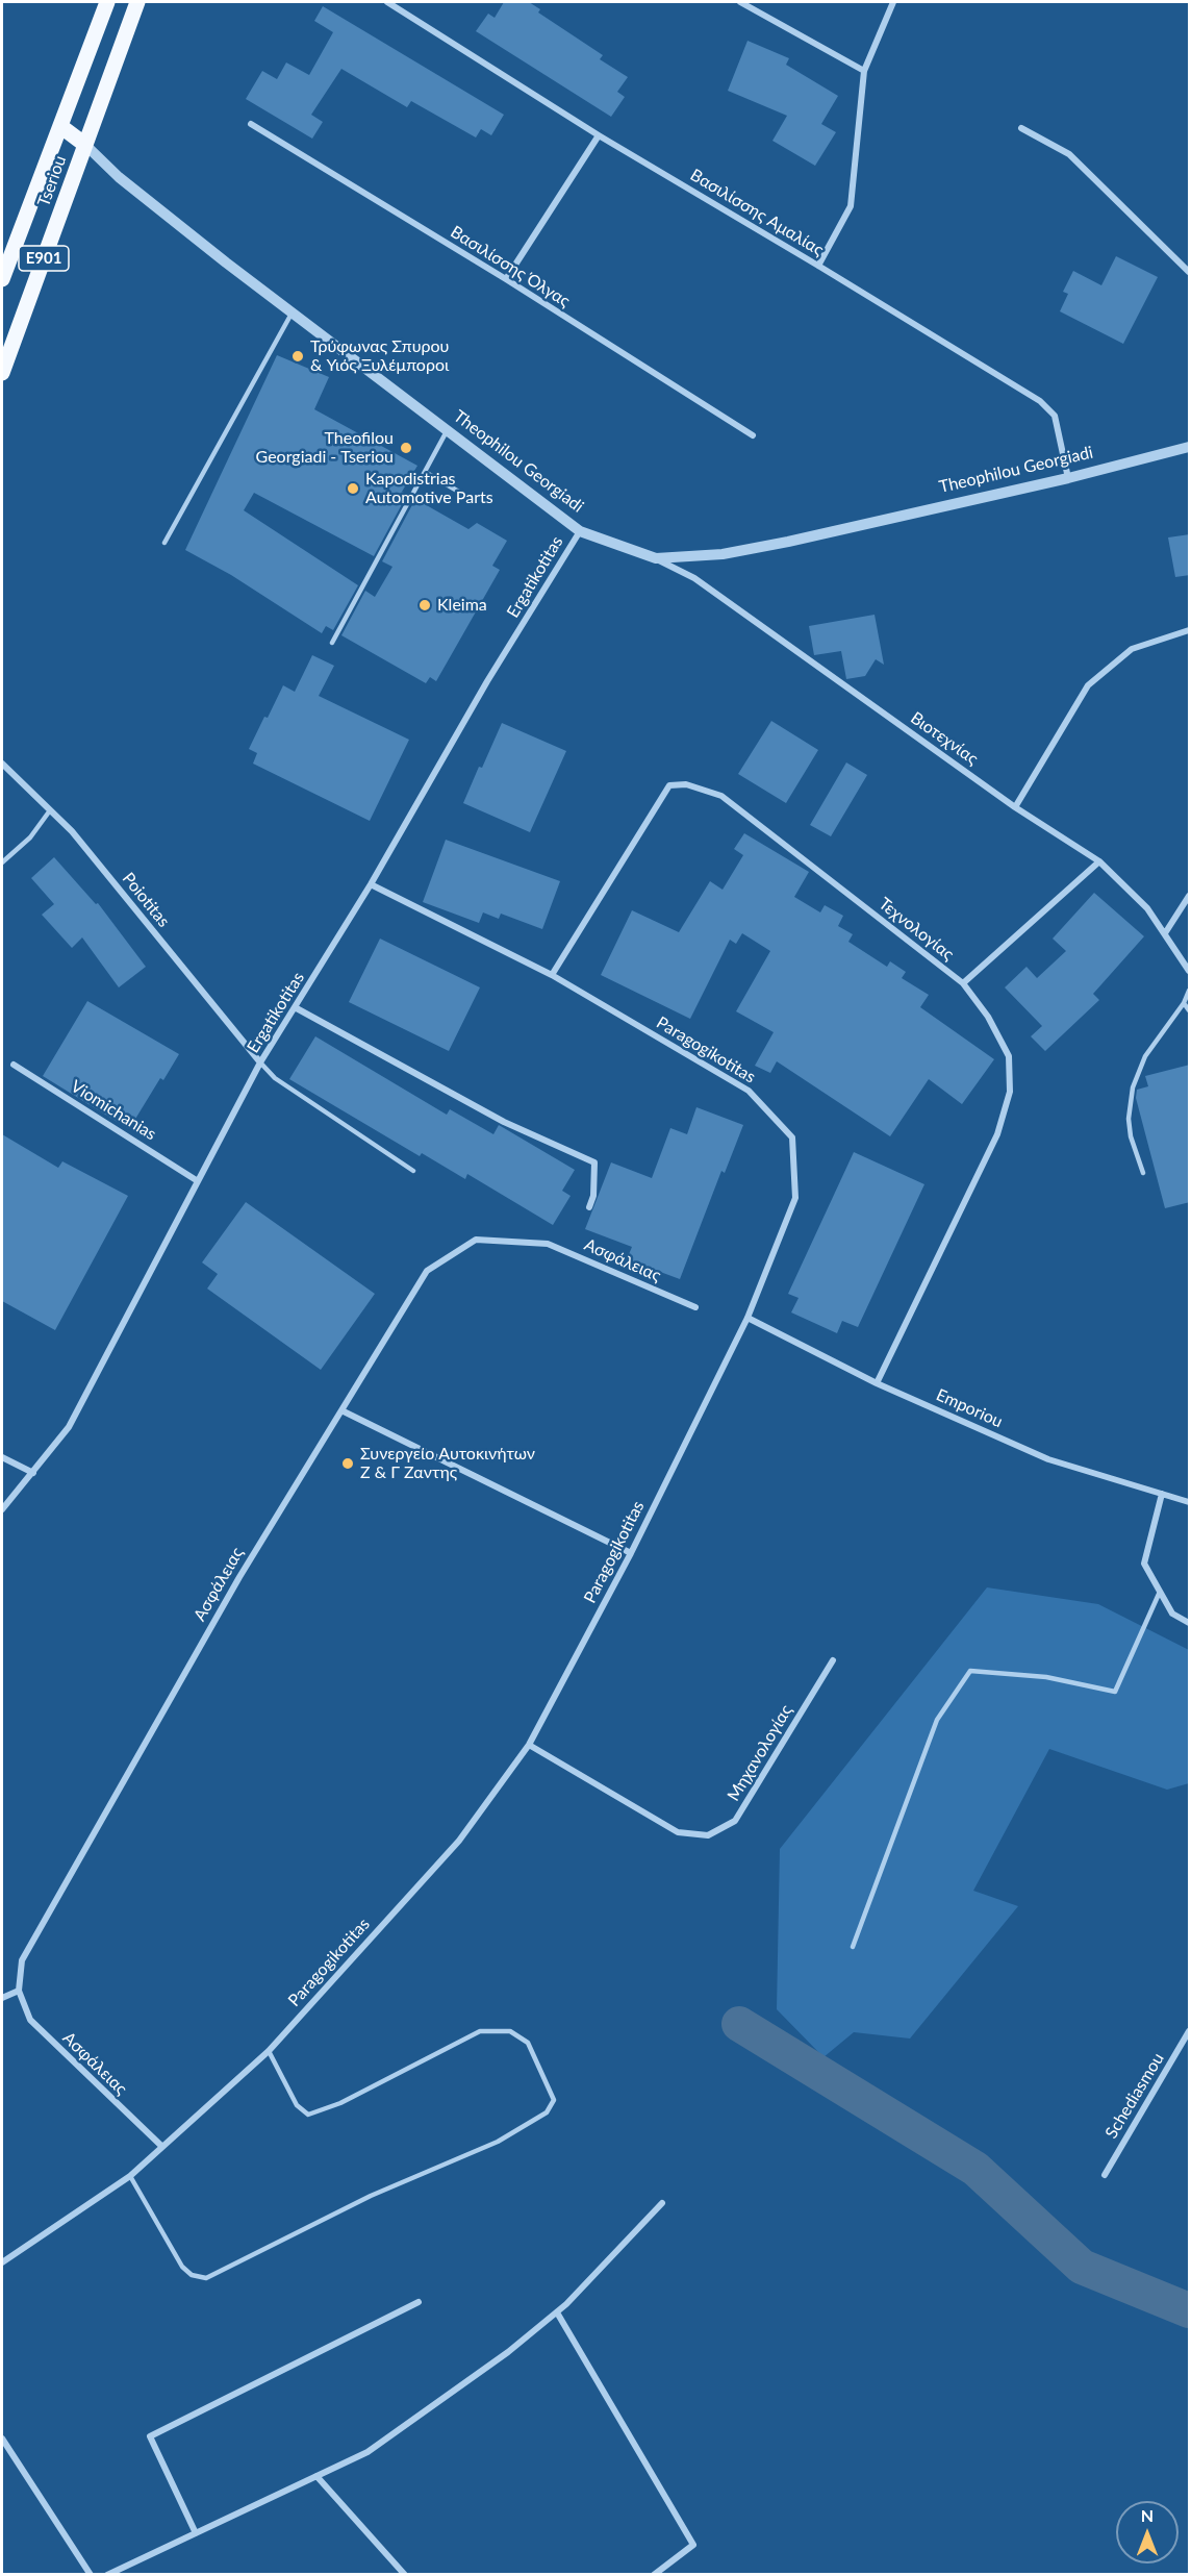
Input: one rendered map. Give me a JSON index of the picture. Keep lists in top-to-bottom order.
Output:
{
  "streets": {
    "main road": ["Tseriou", "E901", "Theophilou Georgiadi"],
    "street": [
      "Βασιλίσσης Αμαλίας",
      "Βασιλίσσης Όλγας",
      "Ergatikotitas",
      "Βιοτεχνίας",
      "Poiotitas",
      "Τεχνολογίας",
      "Paragogikotitas",
      "Viomichanias",
      "Ασφάλειας",
      "Emporiou",
      "Μηχανολογίας",
      "Schediasmou"
    ]
  },
  "crossings": [
    ["Tseriou", "Theophilou Georgiadi"],
    ["Βασιλίσσης Αμαλίας", "Theophilou Georgiadi"],
    ["Theophilou Georgiadi", "Ergatikotitas"],
    ["Theophilou Georgiadi", "Βιοτεχνίας"],
    ["Ergatikotitas", "Poiotitas"],
    ["Ergatikotitas", "Paragogikotitas"],
    ["Ergatikotitas", "Viomichanias"],
    ["Τεχνολογίας", "Paragogikotitas"],
    ["Τεχνολογίας", "Emporiou"],
    ["Paragogikotitas", "Ασφάλειας"],
    ["Paragogikotitas", "Emporiou"],
    ["Paragogikotitas", "Μηχανολογίας"]
  ],
  "places": [
    "Τρύφωνας Σπυρου & Υιός Ξυλέμποροι",
    "Theofilou Georgiadi - Tseriou",
    "Kapodistrias Automotive Parts",
    "Kleima",
    "Συνεργείο Αυτοκινήτων Ζ & Γ Ζαντης"
  ],
  "north": "top"
}
